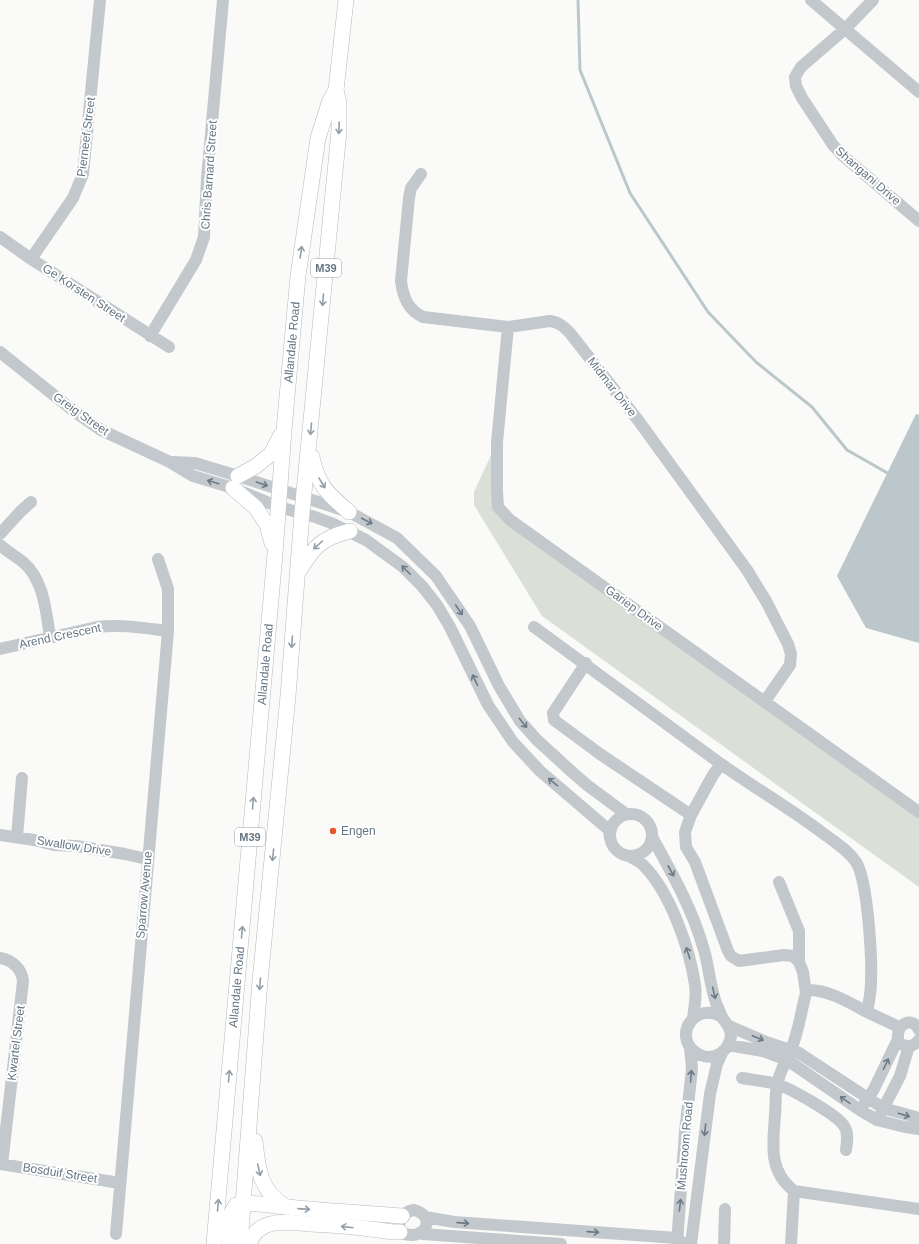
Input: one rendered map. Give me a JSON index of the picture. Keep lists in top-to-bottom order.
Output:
{
  "streets": {
    "main road": ["M39", "Allandale Road"],
    "street": [
      "Pierneef Street",
      "Chris Barnard Street",
      "Shangani Drive",
      "Ge Korsten Street",
      "Midmar Drive",
      "Greig Street",
      "Gariep Drive",
      "Arend Crescent",
      "Swallow Drive",
      "Sparrow Avenue",
      "Kwartel Street",
      "Mushroom Road",
      "Bosduif Street"
    ]
  },
  "crossings": [
    ["Pierneef Street", "Ge Korsten Street"],
    ["Chris Barnard Street", "Ge Korsten Street"],
    ["Allandale Road", "Greig Street"],
    ["Midmar Drive", "Gariep Drive"],
    ["Arend Crescent", "Sparrow Avenue"],
    ["Swallow Drive", "Sparrow Avenue"],
    ["Sparrow Avenue", "Bosduif Street"],
    ["Kwartel Street", "Bosduif Street"]
  ],
  "places": ["Engen"]
}
